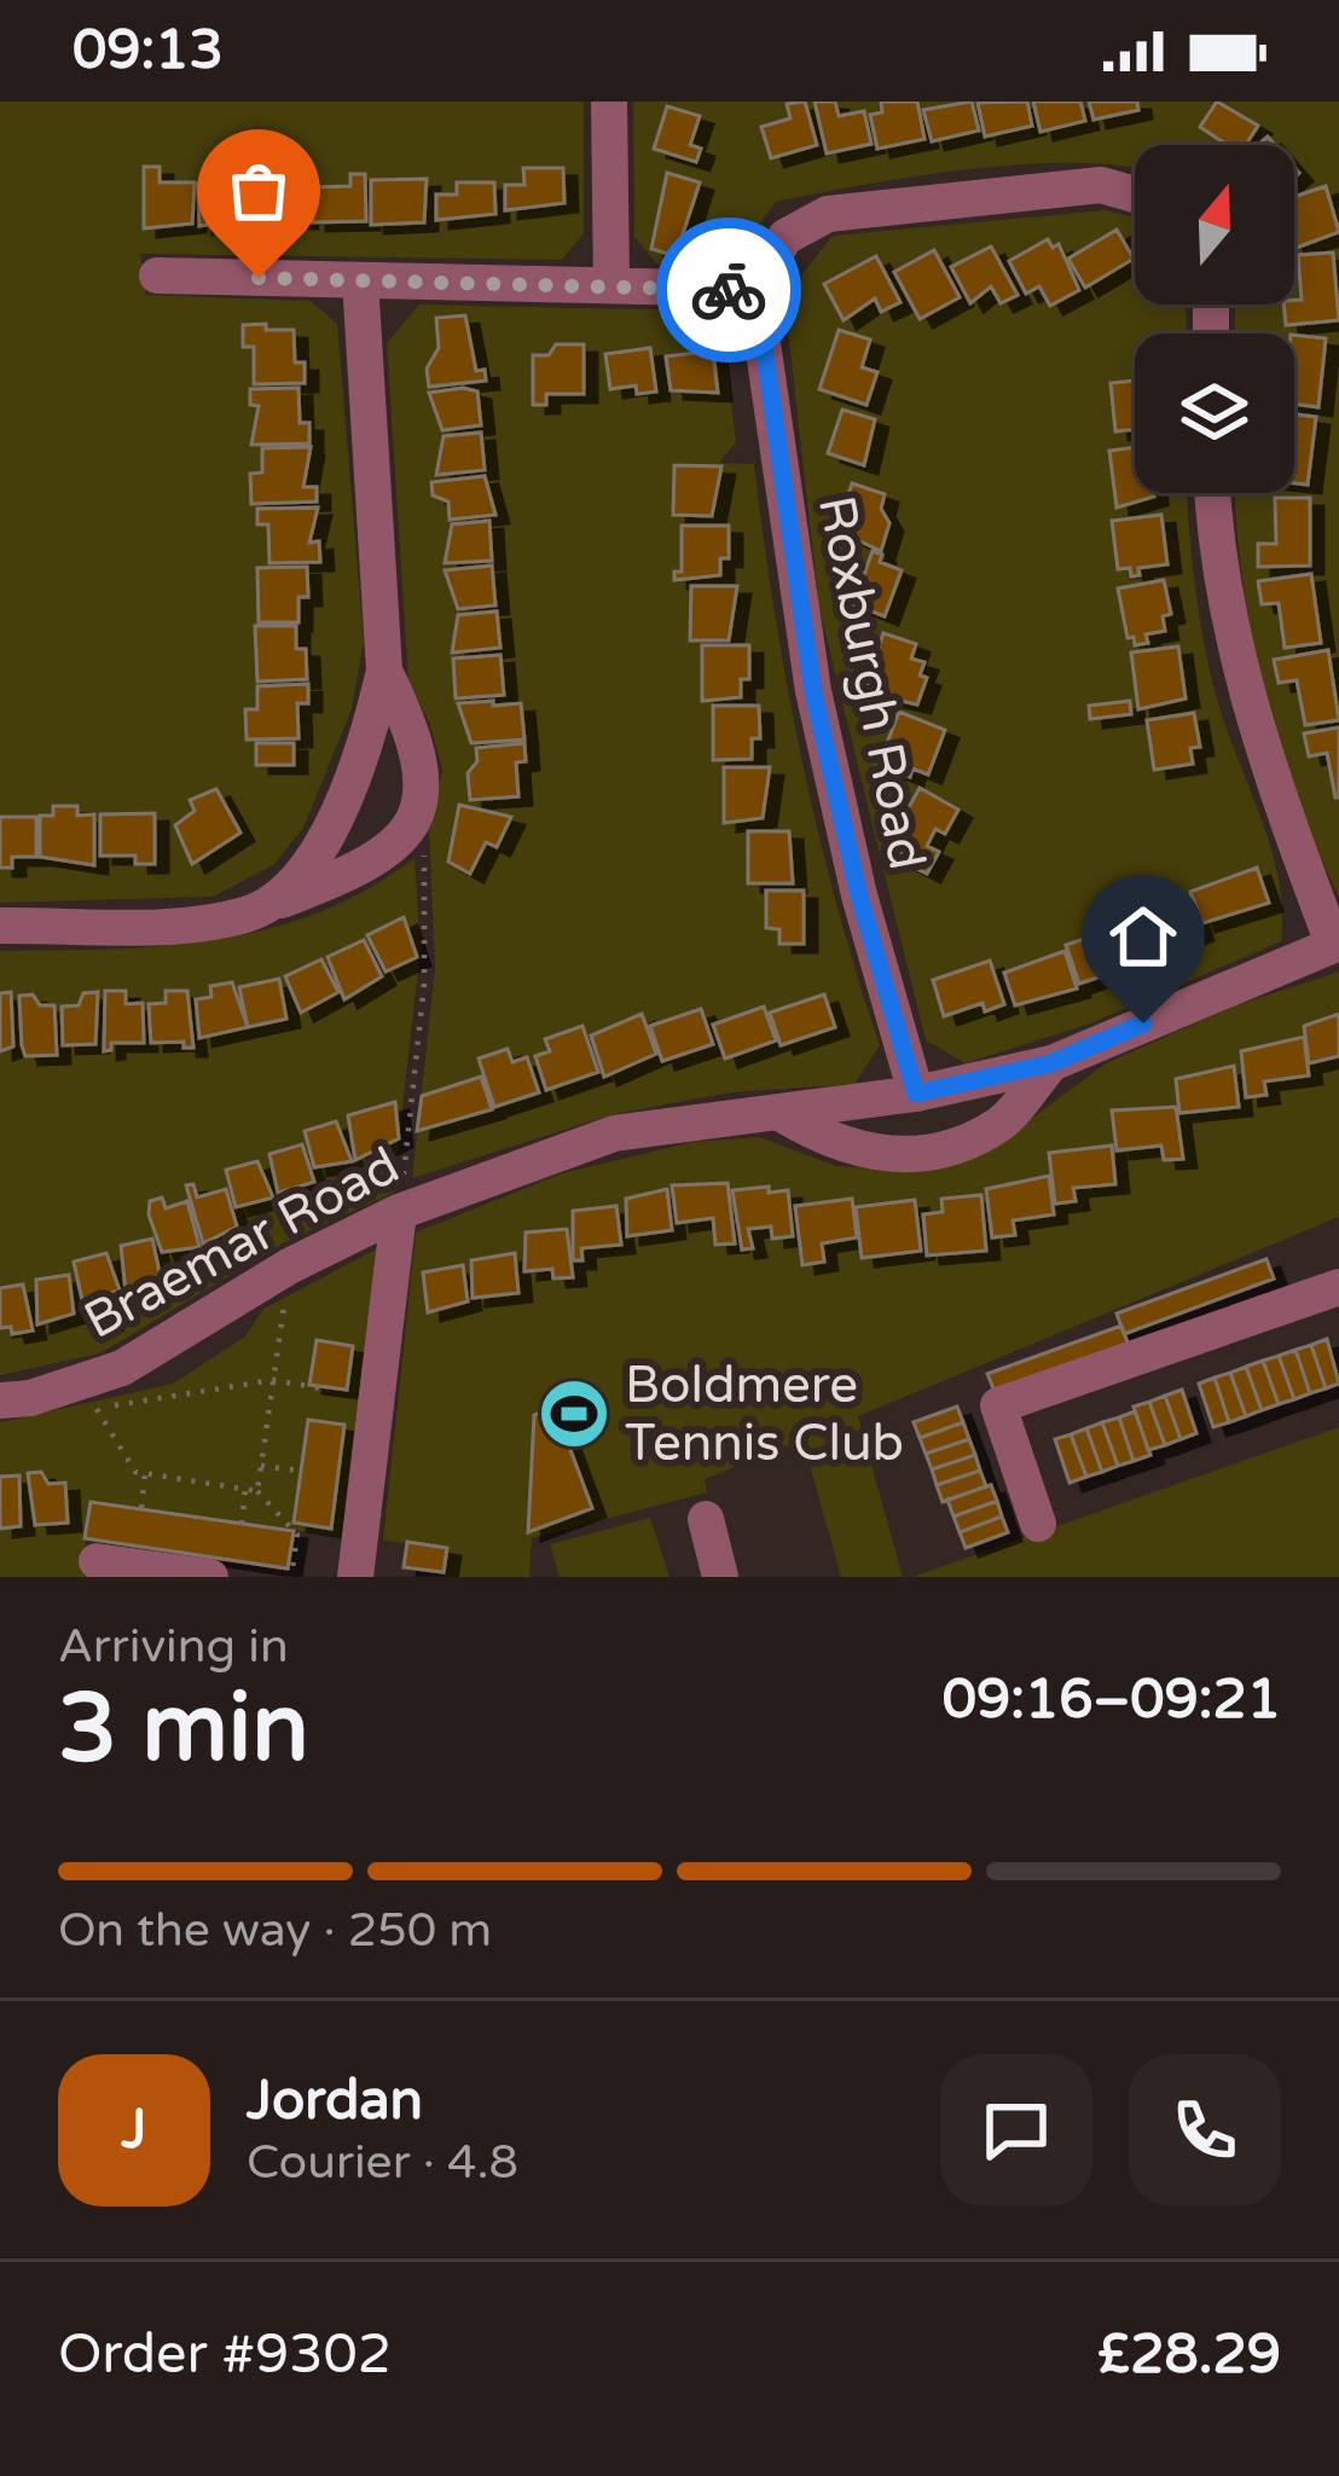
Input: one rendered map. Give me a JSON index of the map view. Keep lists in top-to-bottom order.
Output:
{
  "streets": {
    "street": ["Roxburgh Road", "Braemar Road"]
  },
  "crossings": [
    ["Roxburgh Road", "Braemar Road"]
  ],
  "places": {
    "sports": ["Boldmere Tennis Club"]
  },
  "north": "top",
  "page": {
    "status": "09:13",
    "heading": ["3 min", "Arriving in", "09:16–09:21"],
    "panel": [
      "Jordan",
      "Courier · 4.8",
      "Order #9302",
      "£28.29"
    ],
    "bar": "On the way · 250 m",
    "round": "J"
  }
}
